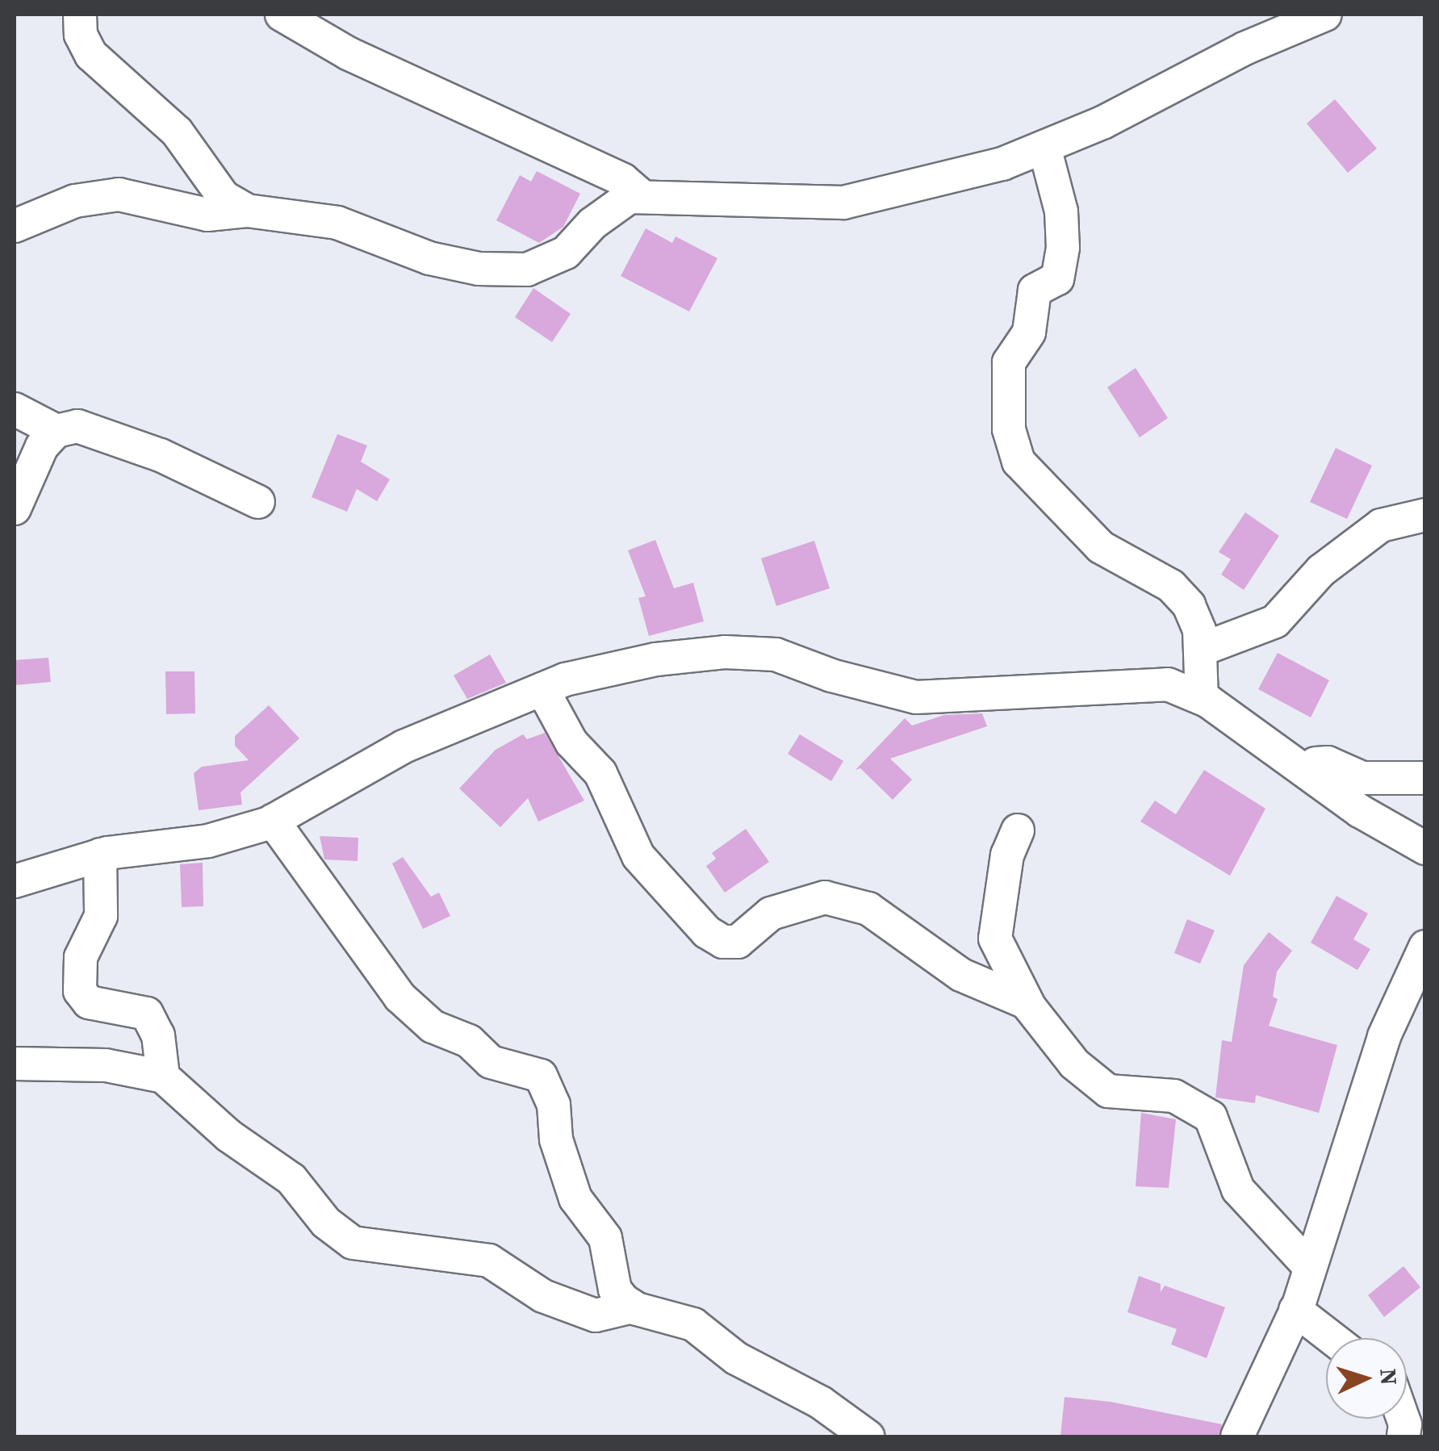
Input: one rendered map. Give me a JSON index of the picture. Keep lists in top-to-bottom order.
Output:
{
  "north": "right"
}
